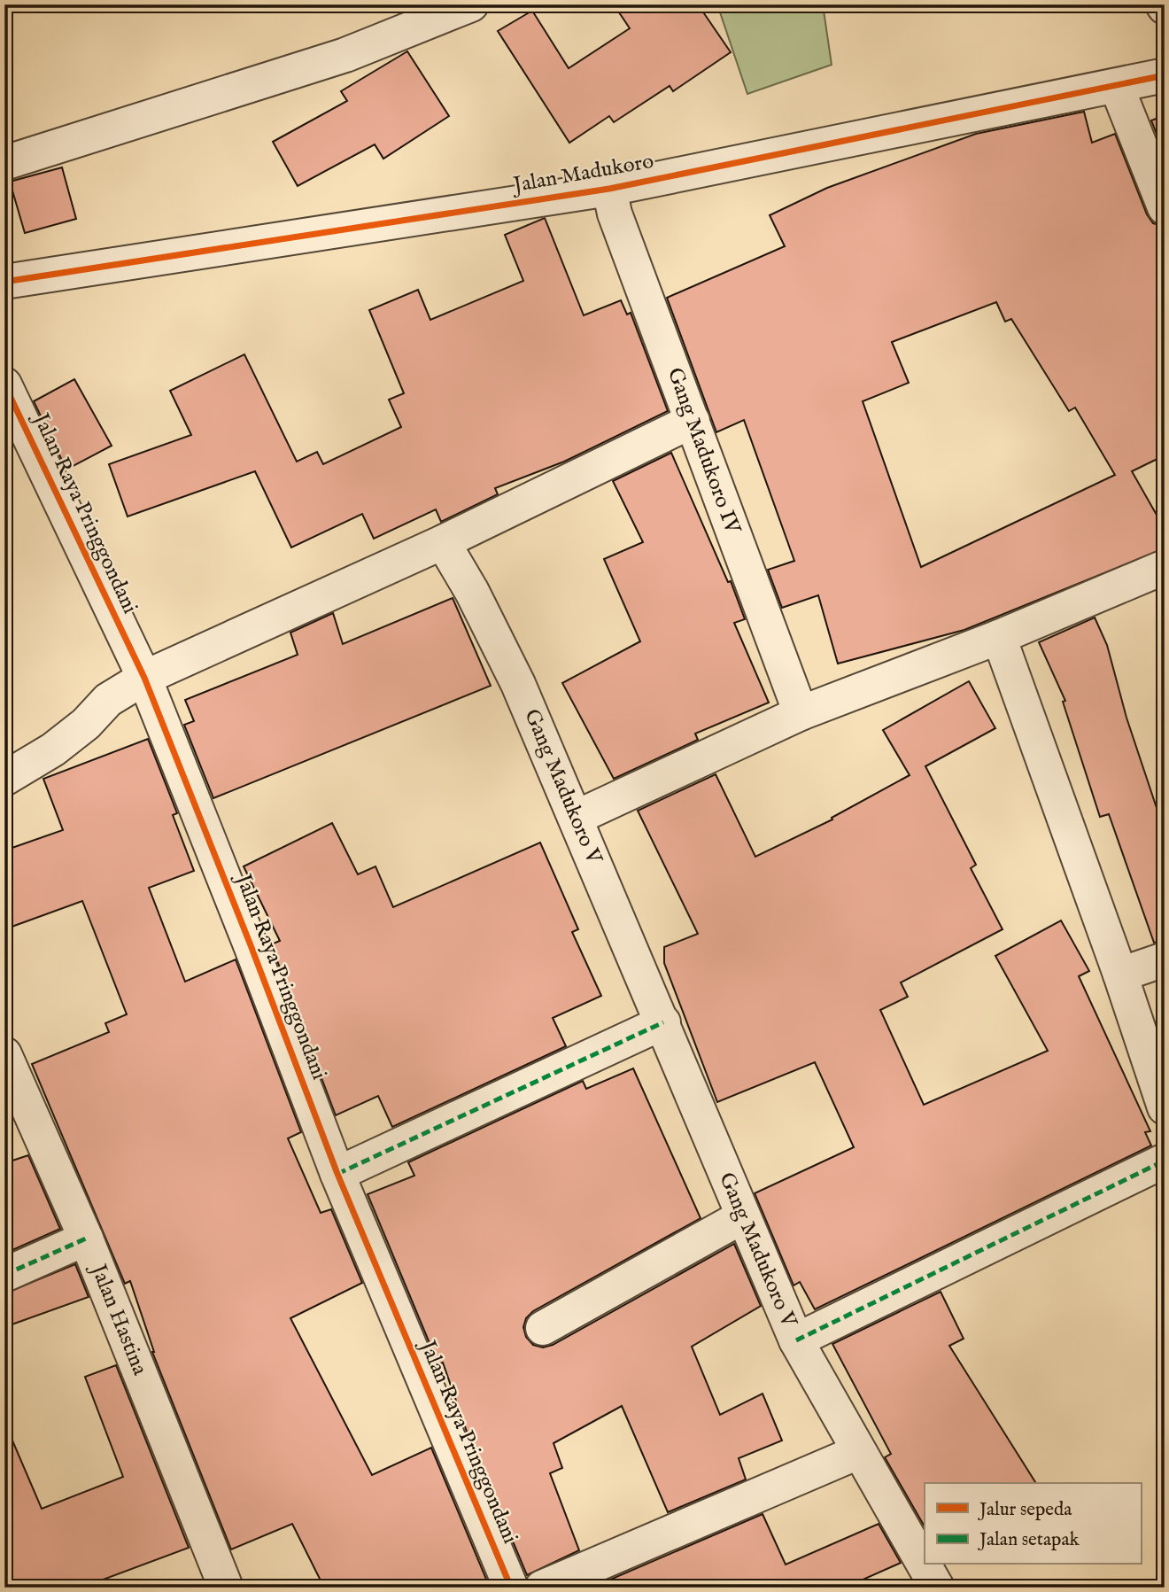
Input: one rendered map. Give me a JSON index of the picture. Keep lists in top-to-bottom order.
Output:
{
  "streets": {
    "street": [
      "Jalan Madukoro",
      "Gang Madukoro IV",
      "Jalan Raya Pringgondani",
      "Gang Madukoro V",
      "Jalan Hastina"
    ]
  },
  "crossings": [
    ["Jalan Madukoro", "Gang Madukoro IV"]
  ],
  "legend": ["Jalur sepeda", "Jalan setapak"]
}
